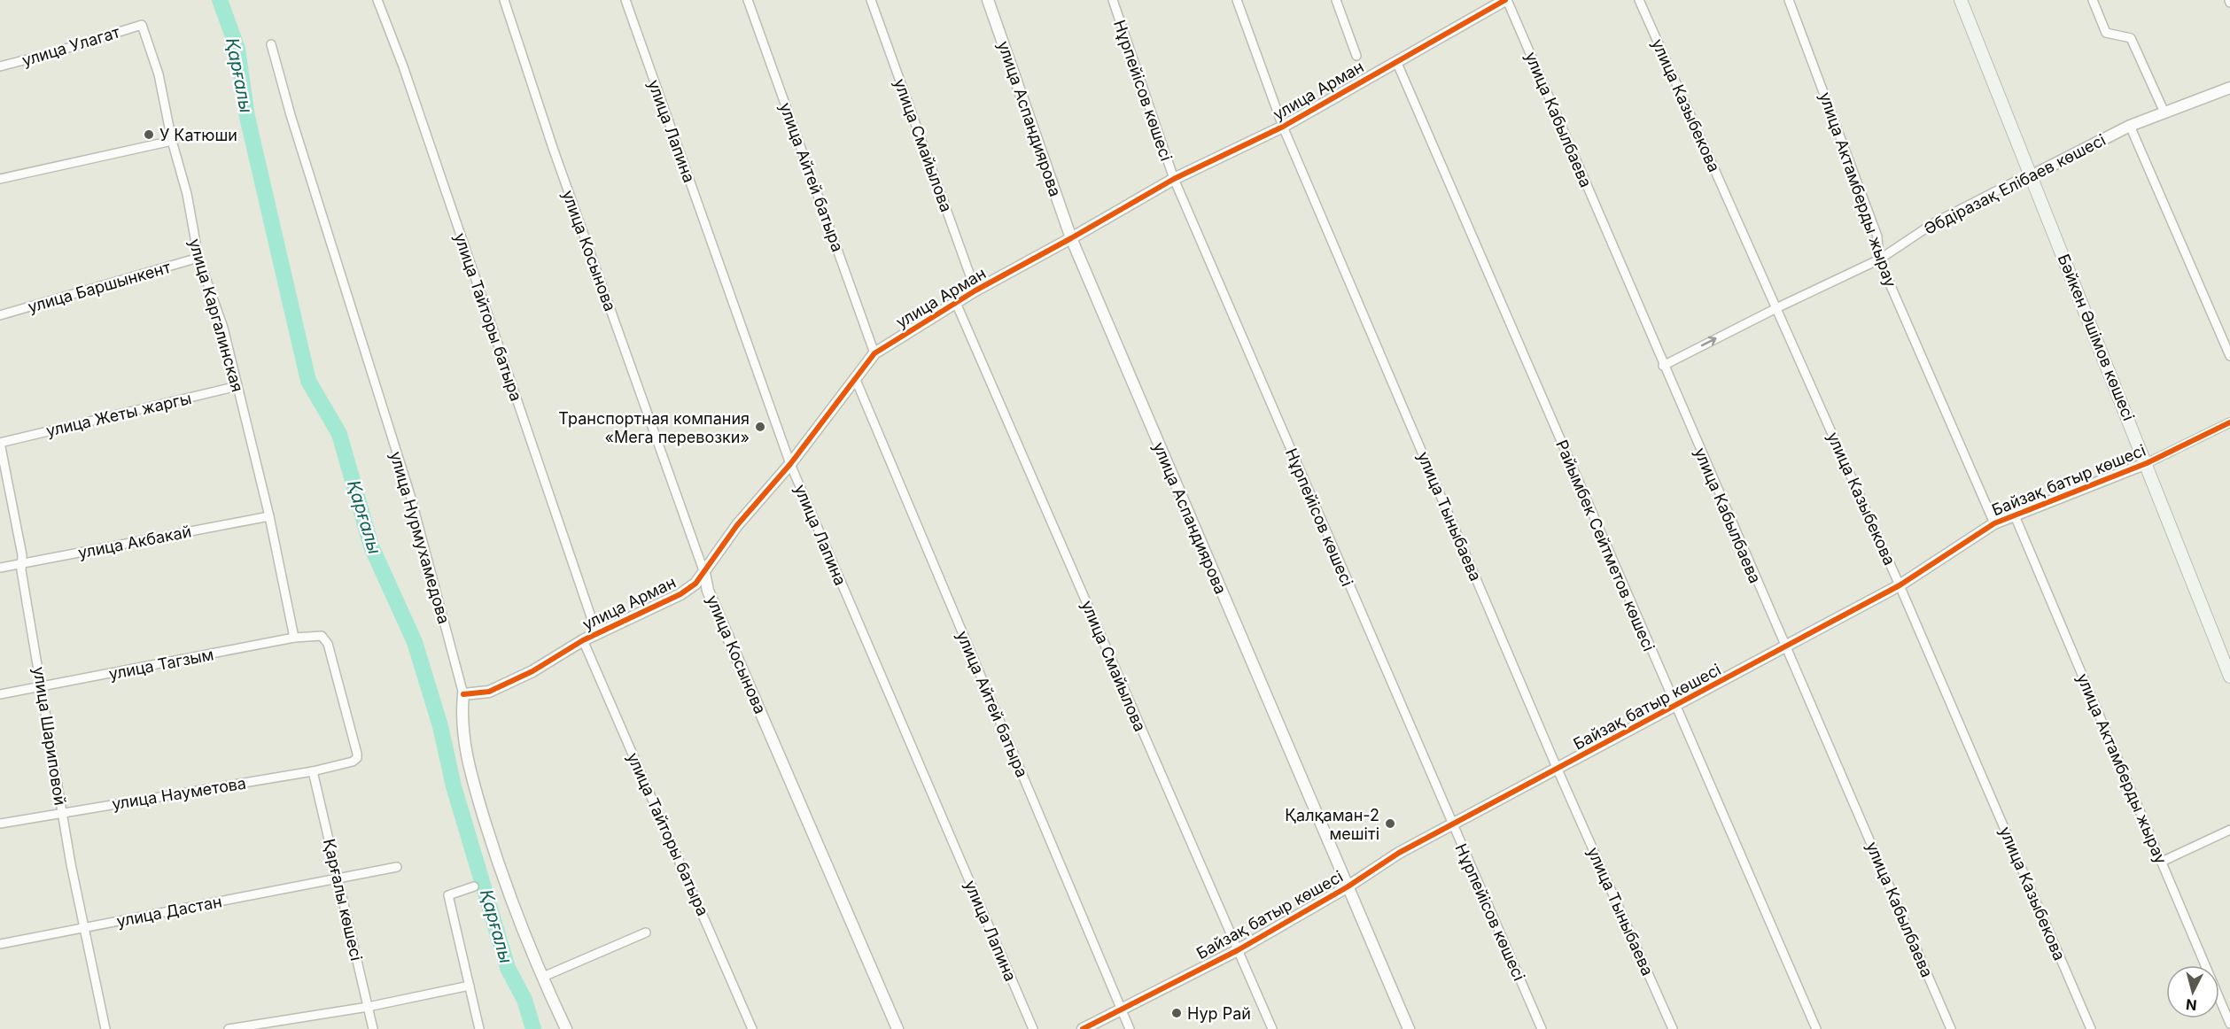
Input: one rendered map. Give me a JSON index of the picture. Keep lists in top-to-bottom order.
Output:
{
  "streets": {
    "main road": ["Бәйкен Әшімов көшесі"],
    "street": [
      "улица Улагат",
      "Нұрпейісов көшесі",
      "улица Арман",
      "улица Казыбекова",
      "улица Аспандиярова",
      "улица Кабылбаева",
      "улица Лапина",
      "улица Смайылова",
      "улица Айтей батыра",
      "Әбдіразақ Елібаев көшесі",
      "улица Актамберды жырау",
      "улица Косынова",
      "улица Баршынкент",
      "улица Каргалинская",
      "улица Тайторы батыра",
      "улица Жеты жаргы",
      "Байзақ батыр көшесі",
      "улица Тыныбаева",
      "улица Нурмухамедова",
      "улица Акбакай",
      "Райымбек Сейтметов көшесі",
      "улица Тагзым",
      "улица Шариповой",
      "улица Науметова",
      "Қарғалы көшесі",
      "улица Дастан"
    ]
  },
  "crossings": [
    ["улица Улагат", "улица Каргалинская"],
    ["Нұрпейісов көшесі", "улица Арман"],
    ["Нұрпейісов көшесі", "Байзақ батыр көшесі"],
    ["улица Арман", "улица Аспандиярова"],
    ["улица Арман", "улица Кабылбаева"],
    ["улица Арман", "улица Лапина"],
    ["улица Арман", "улица Смайылова"],
    ["улица Арман", "улица Айтей батыра"],
    ["улица Арман", "улица Косынова"],
    ["улица Арман", "улица Тайторы батыра"],
    ["улица Арман", "улица Тыныбаева"],
    ["улица Арман", "улица Нурмухамедова"],
    ["улица Арман", "Райымбек Сейтметов көшесі"],
    ["улица Казыбекова", "Әбдіразақ Елібаев көшесі"],
    ["улица Казыбекова", "Байзақ батыр көшесі"],
    ["улица Аспандиярова", "Байзақ батыр көшесі"],
    ["улица Кабылбаева", "Әбдіразақ Елібаев көшесі"],
    ["улица Кабылбаева", "Байзақ батыр көшесі"],
    ["улица Смайылова", "Байзақ батыр көшесі"],
    ["улица Айтей батыра", "Байзақ батыр көшесі"],
    ["Әбдіразақ Елібаев көшесі", "улица Актамберды жырау"],
    ["Әбдіразақ Елібаев көшесі", "Бәйкен Әшімов көшесі"],
    ["улица Актамберды жырау", "Байзақ батыр көшесі"],
    ["улица Баршынкент", "улица Каргалинская"],
    ["улица Каргалинская", "улица Жеты жаргы"],
    ["улица Каргалинская", "улица Акбакай"],
    ["улица Каргалинская", "улица Тагзым"],
    ["Бәйкен Әшімов көшесі", "Байзақ батыр көшесі"],
    ["улица Жеты жаргы", "улица Шариповой"],
    ["Байзақ батыр көшесі", "улица Тыныбаева"],
    ["Байзақ батыр көшесі", "Райымбек Сейтметов көшесі"],
    ["улица Акбакай", "улица Шариповой"],
    ["улица Тагзым", "улица Шариповой"],
    ["улица Тагзым", "улица Науметова"],
    ["улица Шариповой", "улица Науметова"],
    ["улица Шариповой", "улица Дастан"],
    ["улица Науметова", "Қарғалы көшесі"],
    ["Қарғалы көшесі", "улица Дастан"]
  ],
  "water": ["Қарғалы"],
  "places": [
    "У Катюши",
    "Транспортная компания «Мега перевозки»",
    "Қалқаман-2 мешіті",
    "Нур Рай"
  ],
  "north": "bottom"
}
